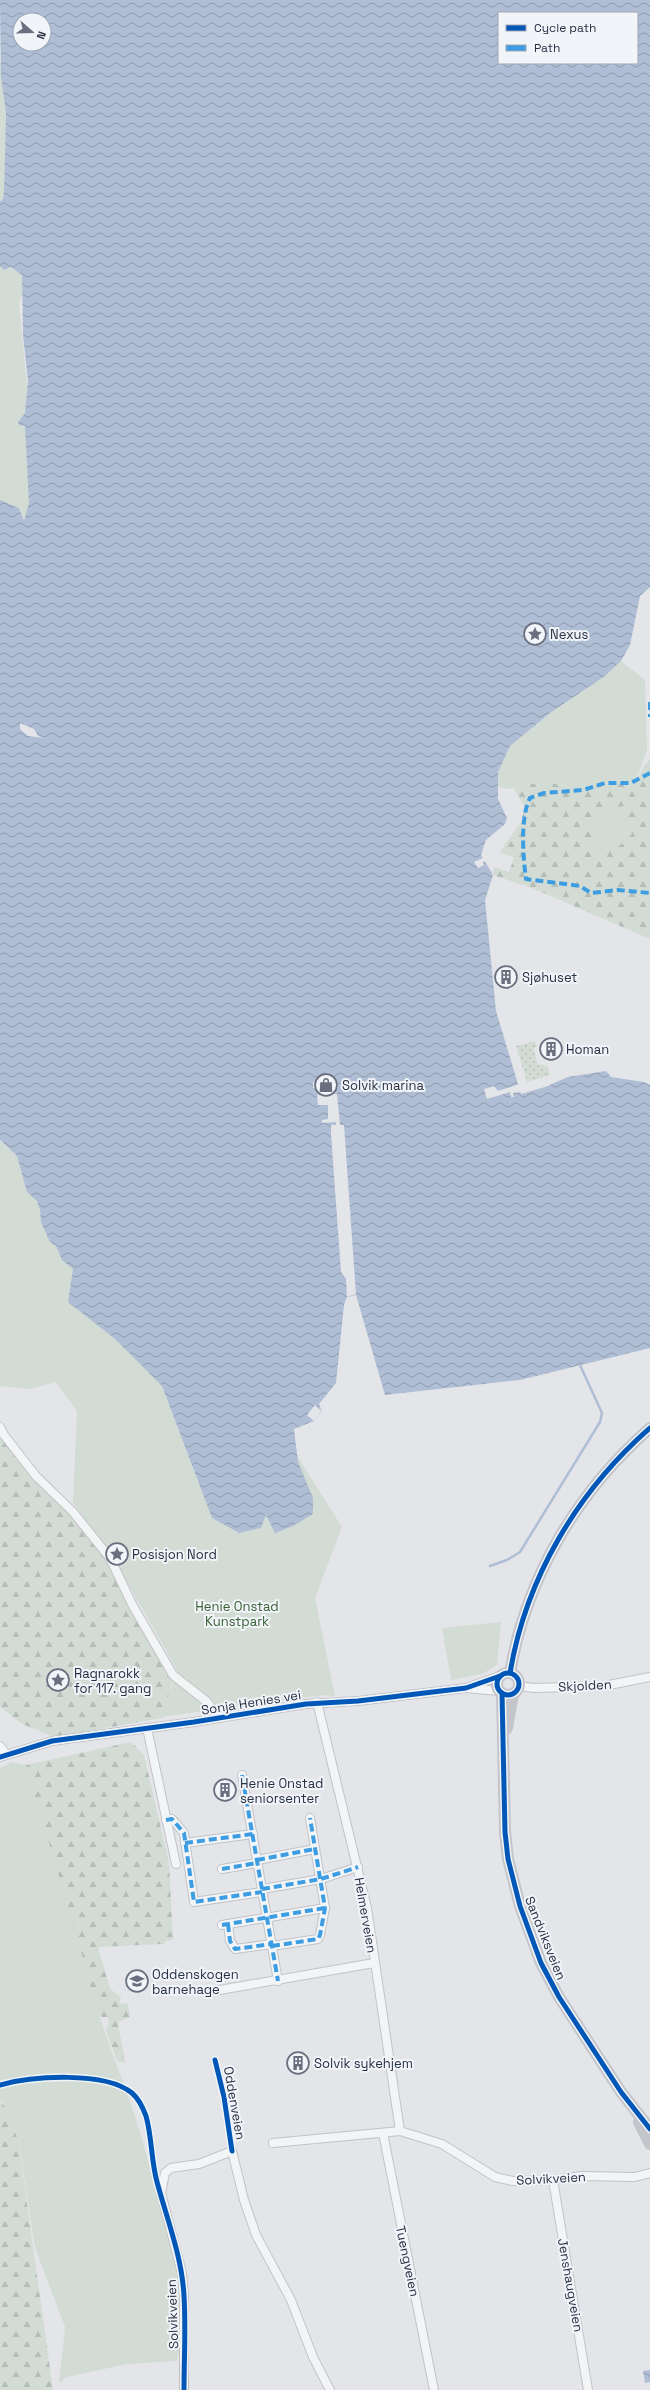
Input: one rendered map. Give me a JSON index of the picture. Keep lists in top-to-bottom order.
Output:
{
  "streets": {
    "main road": ["Sandviksveien"],
    "street": [
      "Skjolden",
      "Sonja Henies vei",
      "Helmerveien",
      "Oddenveien",
      "Solvikveien",
      "Tuengveien",
      "Jenshaugveien"
    ]
  },
  "crossings": [
    ["Skjolden", "Sonja Henies vei"],
    ["Skjolden", "Sandviksveien"],
    ["Sonja Henies vei", "Helmerveien"],
    ["Sonja Henies vei", "Sandviksveien"],
    ["Helmerveien", "Solvikveien"],
    ["Oddenveien", "Solvikveien"],
    ["Solvikveien", "Tuengveien"],
    ["Solvikveien", "Jenshaugveien"]
  ],
  "parks": ["Henie Onstad Kunstpark"],
  "places": {
    "place": ["Nexus", "Posisjon Nord", "Ragnarokk for 117. gang"],
    "building": [
      "Sjøhuset",
      "Homan",
      "Henie Onstad seniorsenter",
      "Solvik sykehjem"
    ],
    "shop": ["Solvik marina"],
    "school or university": ["Oddenskogen barnehage"]
  },
  "legend": ["Cycle path", "Path"],
  "north": "right"
}
